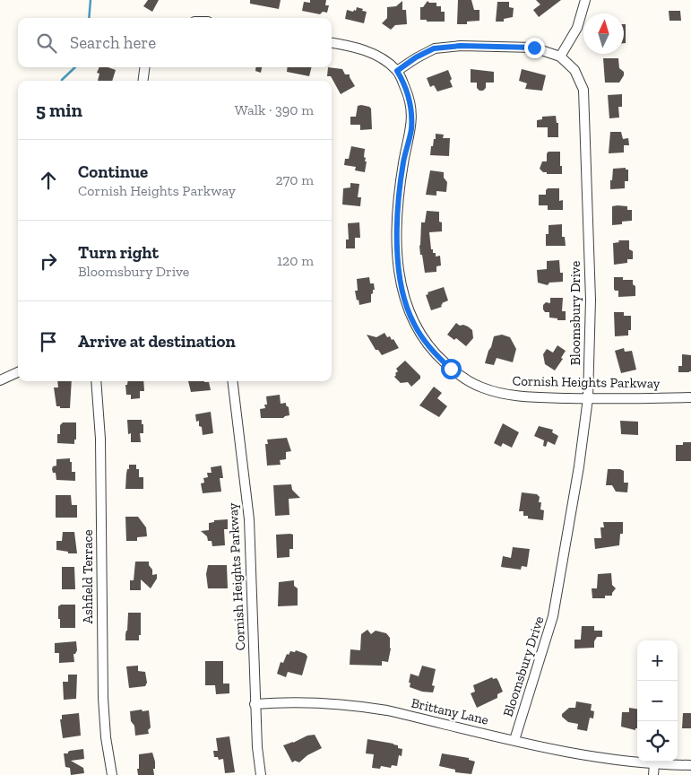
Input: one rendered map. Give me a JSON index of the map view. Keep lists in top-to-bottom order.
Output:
{
  "streets": {
    "street": [
      "Bloomsbury Drive",
      "Cornish Heights Parkway",
      "Ashfield Terrace",
      "Brittany Lane"
    ]
  },
  "crossings": [
    ["Bloomsbury Drive", "Cornish Heights Parkway"],
    ["Bloomsbury Drive", "Brittany Lane"],
    ["Cornish Heights Parkway", "Brittany Lane"]
  ],
  "north": "top",
  "page": {
    "search": "Search here",
    "heading": ["5 min", "Walk · 390 m"],
    "list": [
      ["Continue", "Cornish Heights Parkway", "270 m"],
      ["Turn right", "Bloomsbury Drive", "120 m"],
      "Arrive at destination"
    ],
    "map_buttons": ["+", "−"]
  }
}
